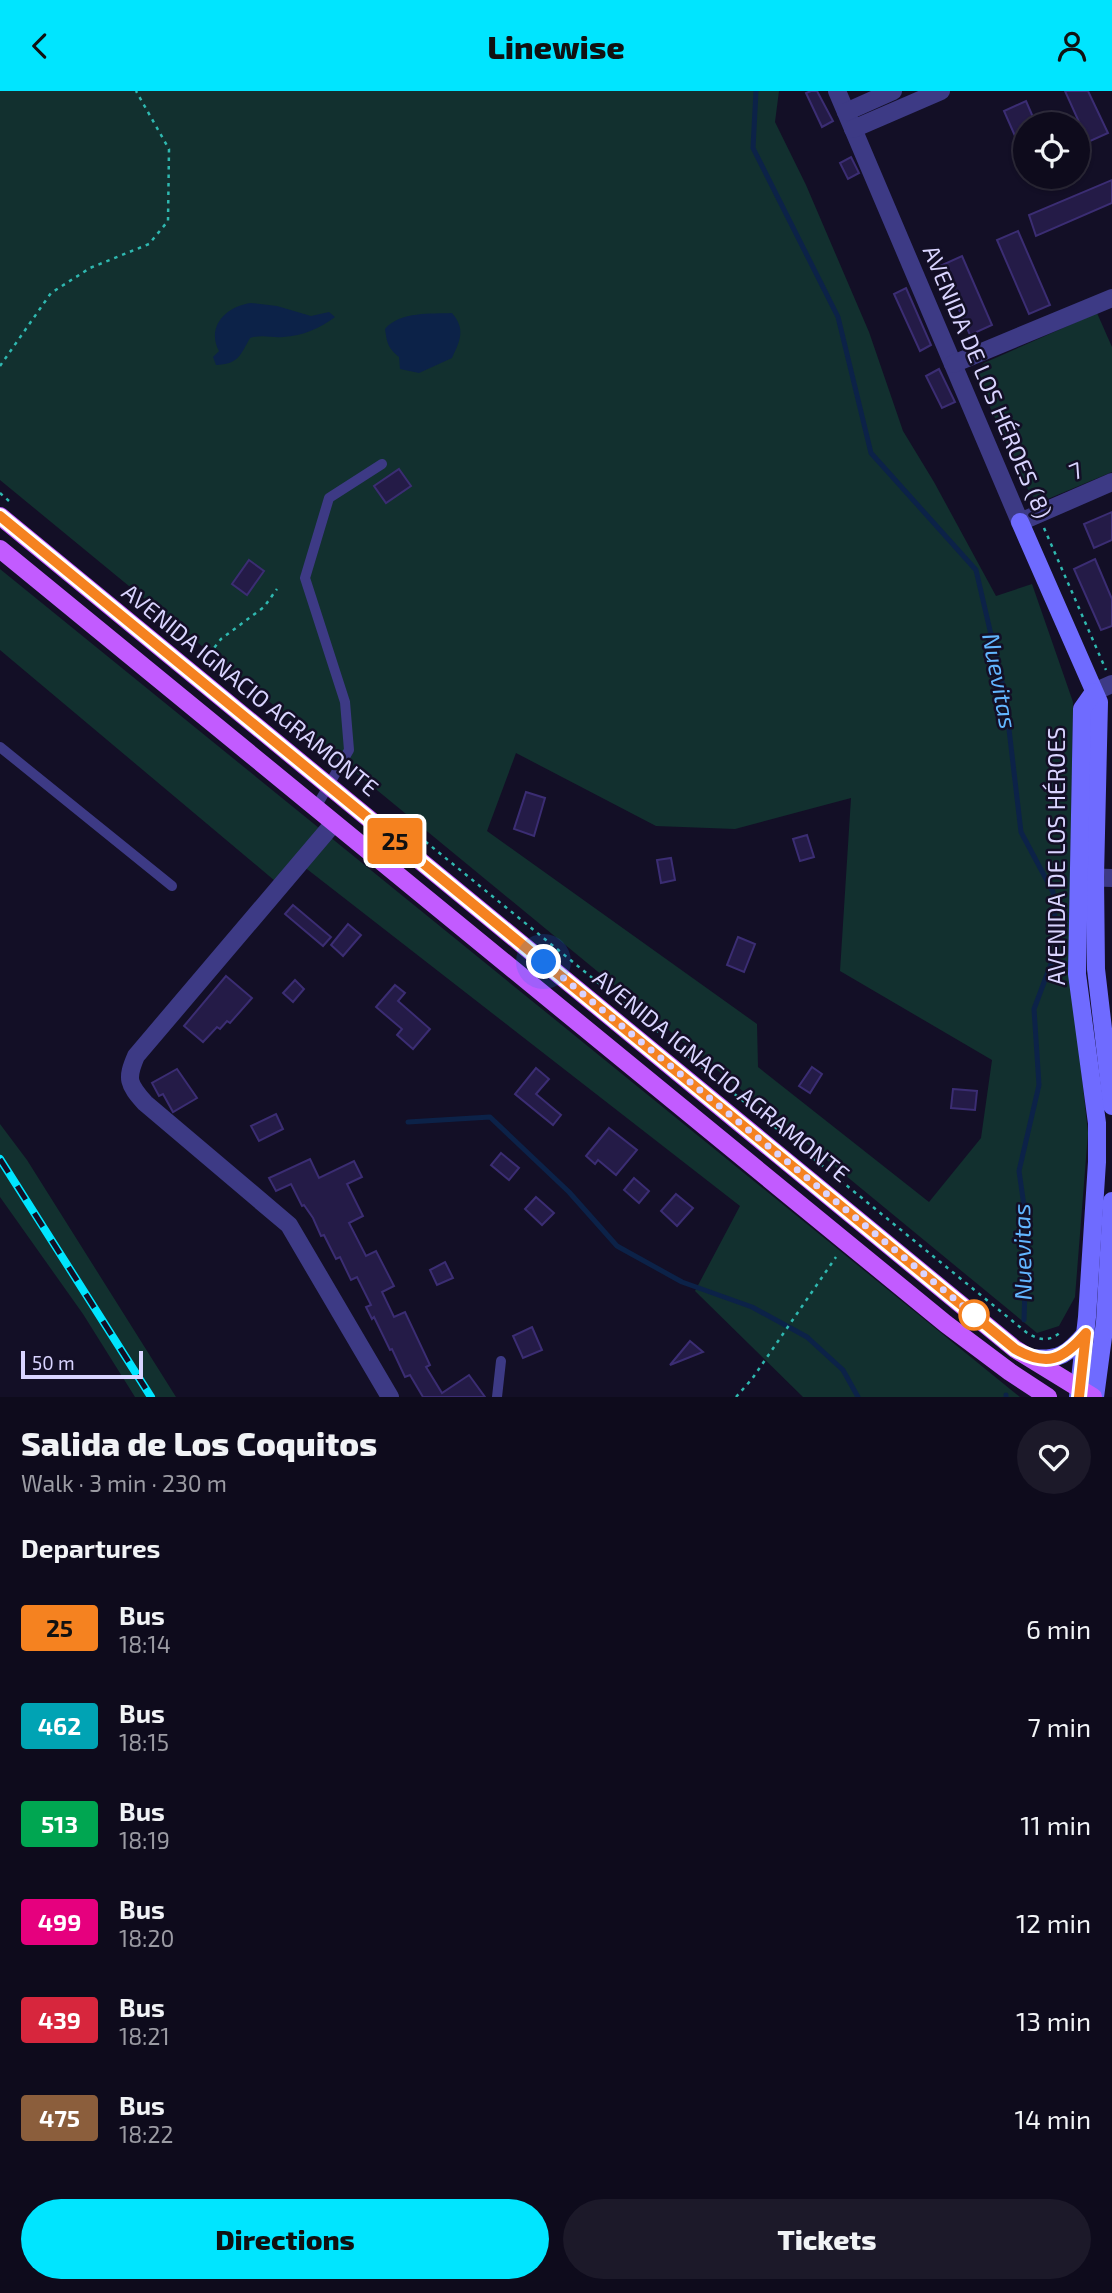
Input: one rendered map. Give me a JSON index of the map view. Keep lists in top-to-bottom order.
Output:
{
  "streets": {
    "main road": ["AVENIDA IGNACIO AGRAMONTE"],
    "street": ["AVENIDA DE LOS HÉROES (8)", "7", "AVENIDA DE LOS HÉROES"]
  },
  "crossings": [
    ["AVENIDA DE LOS HÉROES (8)", "7"],
    ["AVENIDA DE LOS HÉROES (8)", "AVENIDA DE LOS HÉROES"],
    ["AVENIDA IGNACIO AGRAMONTE", "AVENIDA DE LOS HÉROES"]
  ],
  "water": ["Nuevitas"],
  "lines": ["bus line 25"],
  "scale_bar": "50 m",
  "page": {
    "header": "Linewise",
    "on_map": "25",
    "scale": "50 m",
    "heading": [
      ["Salida de Los Coquitos", "Walk · 3 min · 230 m"],
      "Departures"
    ],
    "list": [
      {
        "mark": "25",
        "name": "Bus",
        "note": "18:14",
        "value": "6 min"
      },
      {
        "mark": "462",
        "name": "Bus",
        "note": "18:15",
        "value": "7 min"
      },
      {
        "mark": "513",
        "name": "Bus",
        "note": "18:19",
        "value": "11 min"
      },
      {
        "mark": "499",
        "name": "Bus",
        "note": "18:20",
        "value": "12 min"
      },
      {
        "mark": "439",
        "name": "Bus",
        "note": "18:21",
        "value": "13 min"
      },
      {
        "mark": "475",
        "name": "Bus",
        "note": "18:22",
        "value": "14 min"
      }
    ],
    "buttons": ["Directions", "Tickets"]
  }
}
